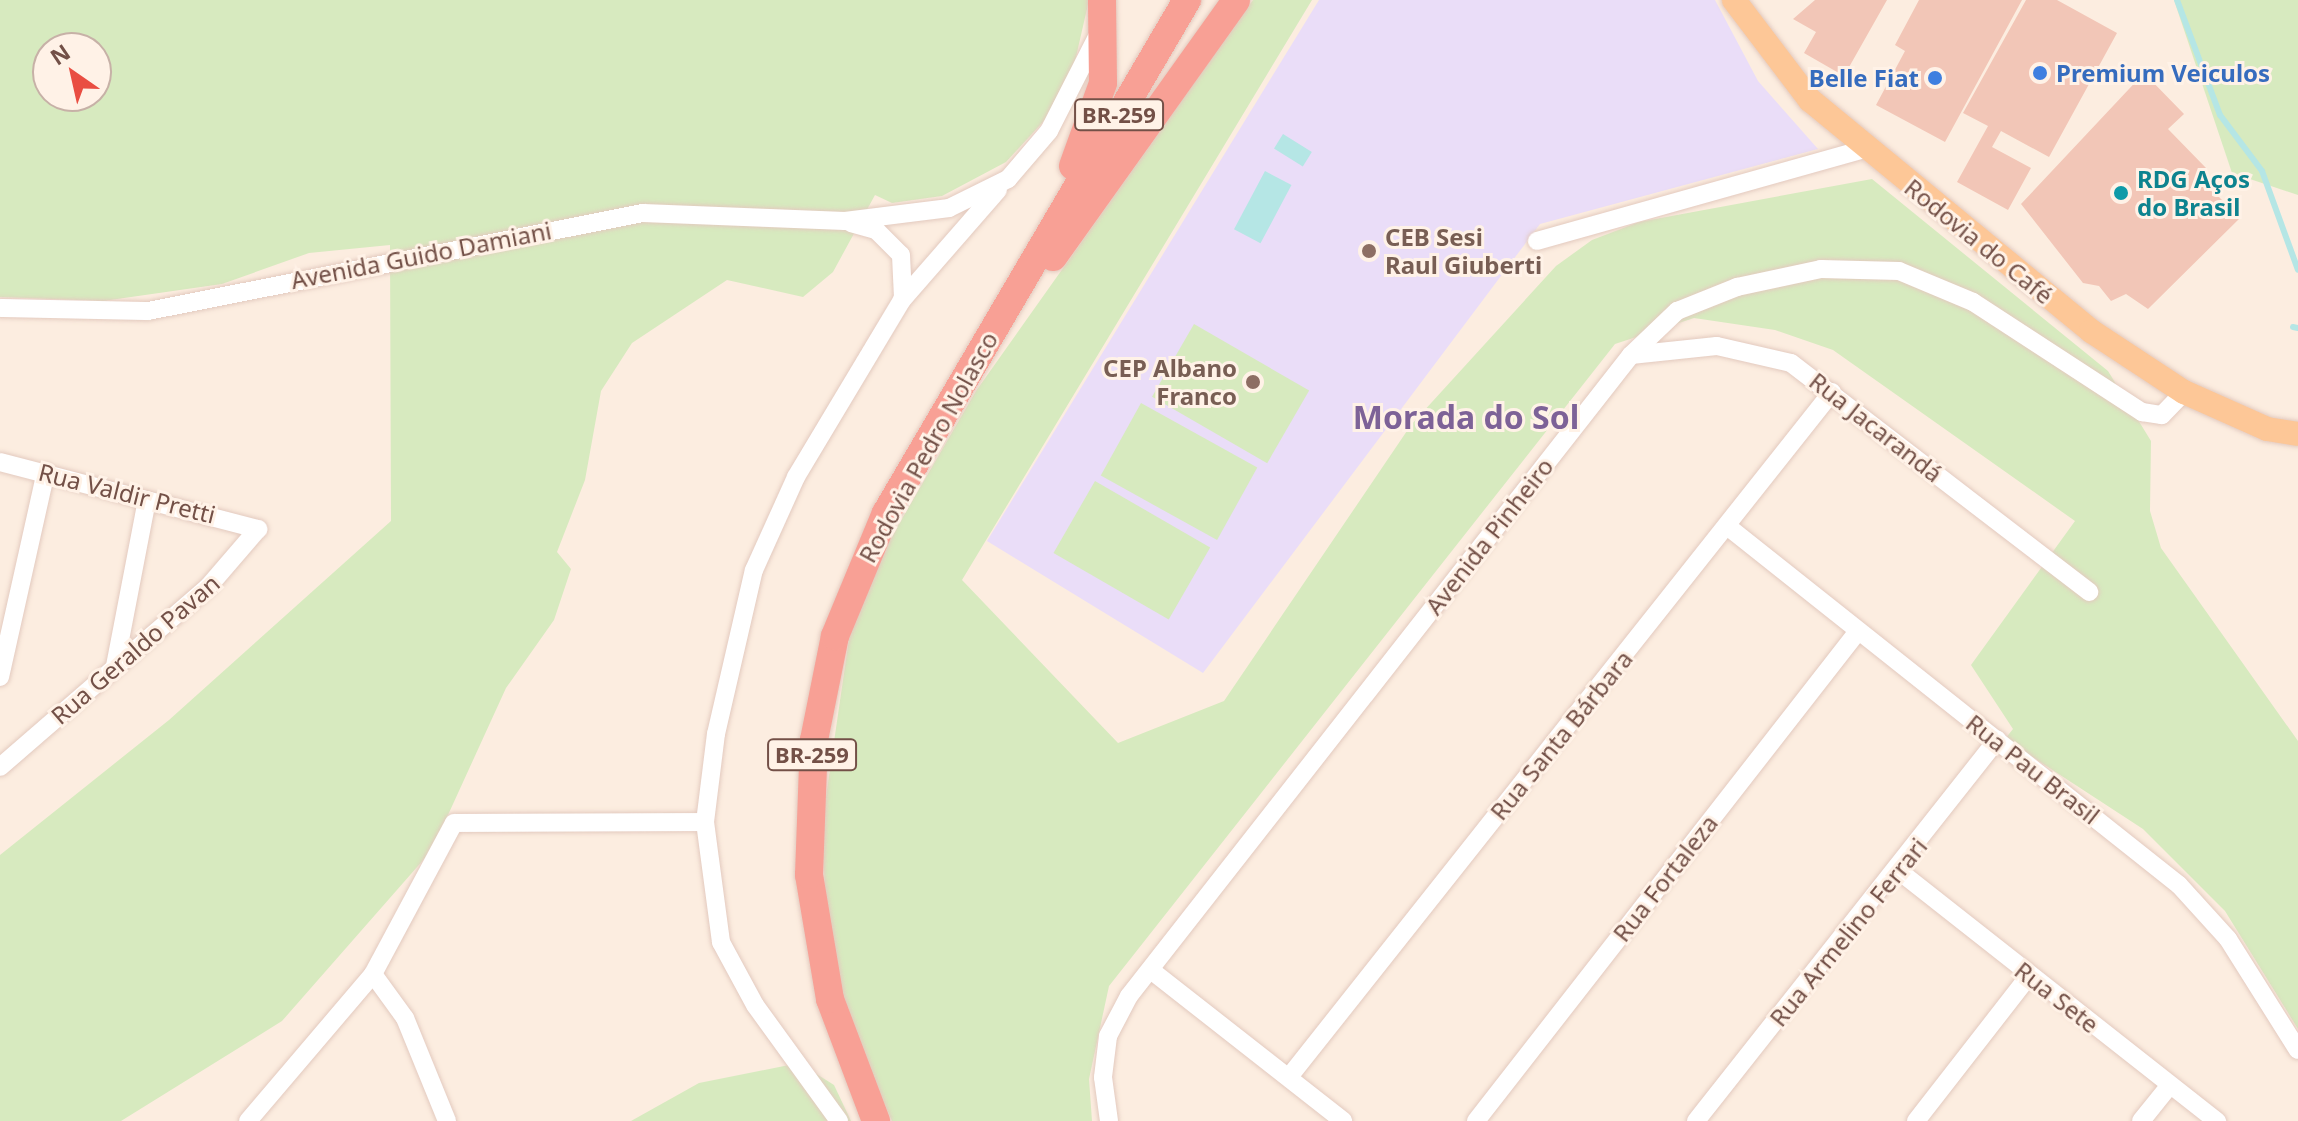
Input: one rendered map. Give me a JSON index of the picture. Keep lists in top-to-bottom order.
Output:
{
  "streets": {
    "highway": ["BR-259", "Rodovia Pedro Nolasco"],
    "main road": ["Rodovia do Café"],
    "street": [
      "Avenida Guido Damiani",
      "Rua Jacarandá",
      "Rua Valdir Pretti",
      "Avenida Pinheiro",
      "Rua Geraldo Pavan",
      "Rua Santa Bárbara",
      "Rua Pau Brasil",
      "Rua Fortaleza",
      "Rua Armelino Ferrari",
      "Rua Sete"
    ]
  },
  "crossings": [
    ["Rodovia do Café", "Avenida Pinheiro"],
    ["Rua Jacarandá", "Avenida Pinheiro"],
    ["Rua Jacarandá", "Rua Santa Bárbara"],
    ["Rua Valdir Pretti", "Rua Geraldo Pavan"],
    ["Rua Santa Bárbara", "Rua Pau Brasil"],
    ["Rua Pau Brasil", "Rua Fortaleza"],
    ["Rua Pau Brasil", "Rua Armelino Ferrari"],
    ["Rua Armelino Ferrari", "Rua Sete"]
  ],
  "districts": ["Morada do Sol"],
  "places": [
    "Premium Veiculos",
    "Belle Fiat",
    "RDG Aços do Brasil",
    "CEB Sesi Raul Giuberti",
    "CEP Albano Franco"
  ],
  "north": "top left"
}
